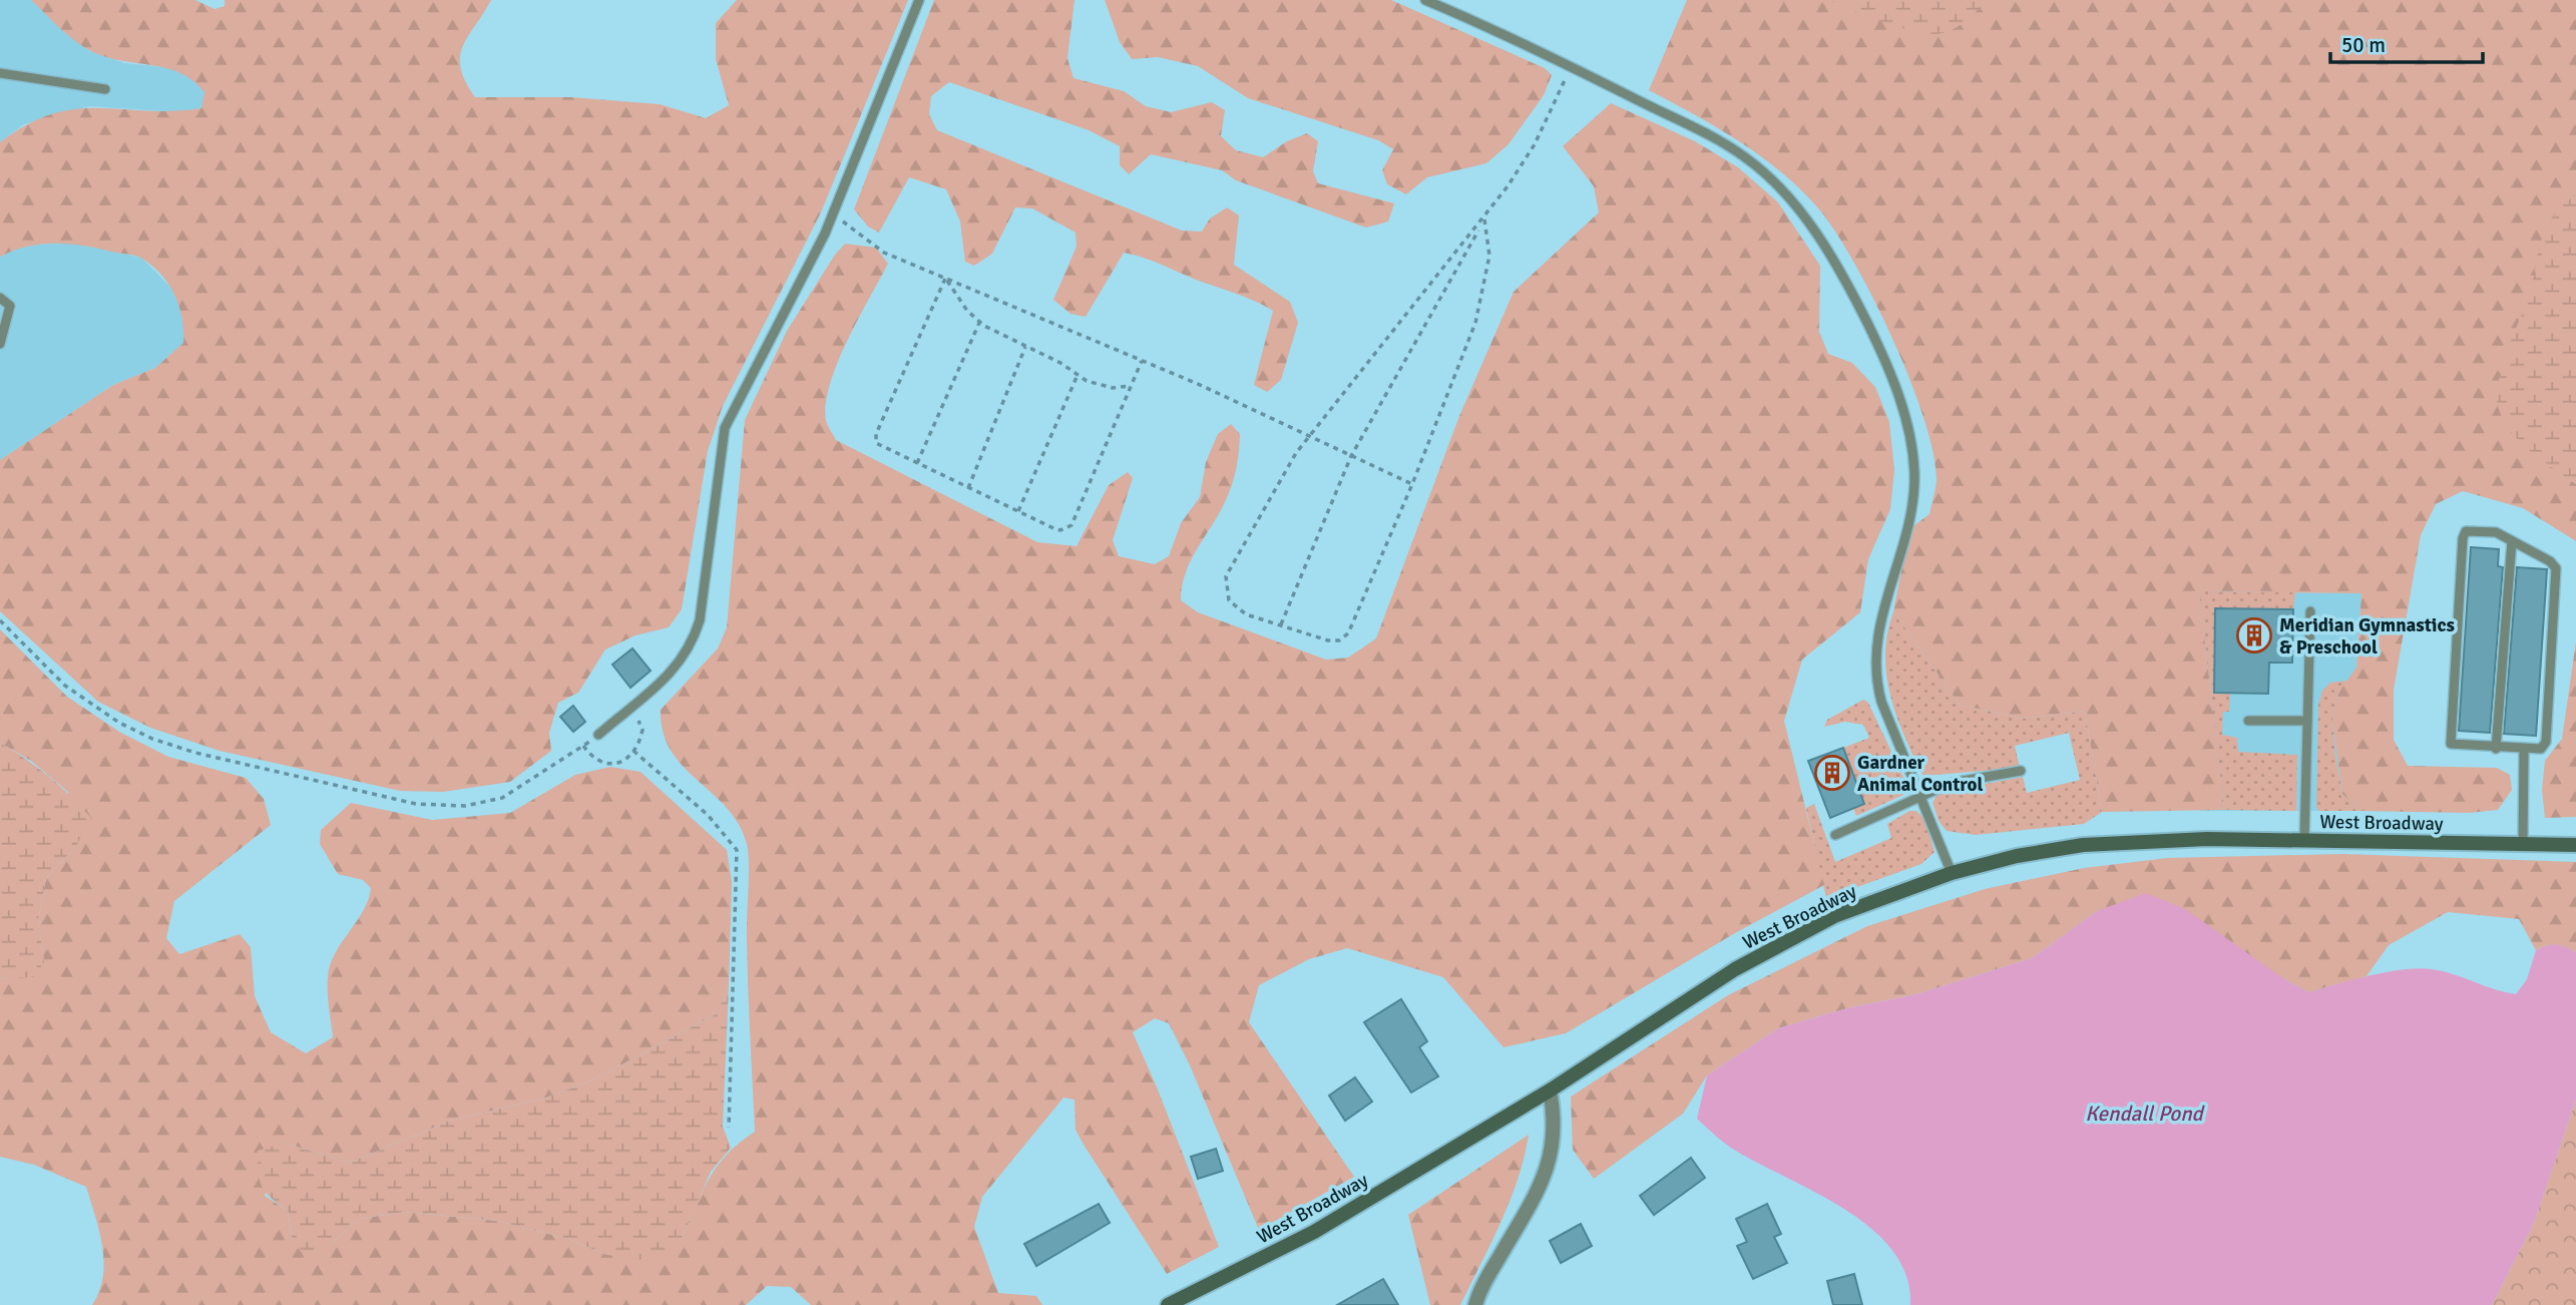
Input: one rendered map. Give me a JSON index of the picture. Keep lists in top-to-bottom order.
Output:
{
  "streets": {
    "main road": ["West Broadway"]
  },
  "water": ["Kendall Pond"],
  "places": {
    "building": ["Meridian Gymnastics & Preschool", "Gardner Animal Control"]
  },
  "scale_bar": "50 m"
}
